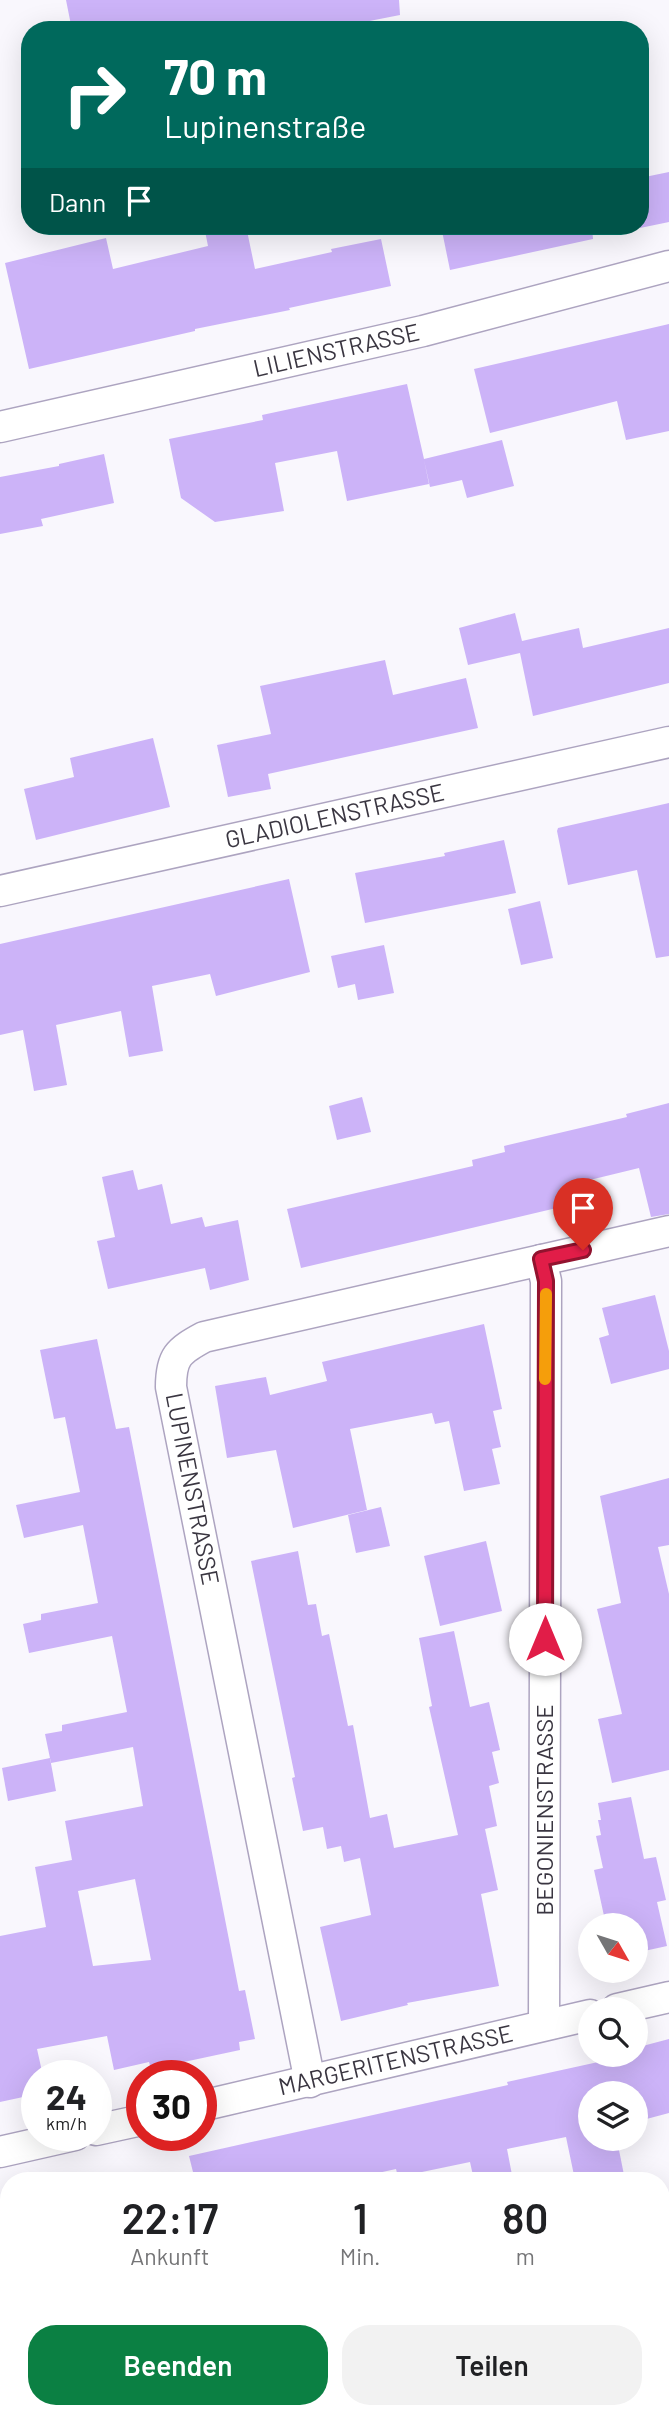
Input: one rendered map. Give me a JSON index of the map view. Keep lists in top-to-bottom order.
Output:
{
  "streets": {
    "street": [
      "LILIENSTRASSE",
      "GLADIOLENSTRASSE",
      "LUPINENSTRASSE",
      "BEGONIENSTRASSE",
      "MARGERITENSTRASSE"
    ]
  },
  "crossings": [
    ["LUPINENSTRASSE", "BEGONIENSTRASSE"],
    ["LUPINENSTRASSE", "MARGERITENSTRASSE"],
    ["BEGONIENSTRASSE", "MARGERITENSTRASSE"]
  ],
  "north": "bottom right",
  "page": {
    "turn": ["70 m", "Lupinenstraße"],
    "then": "Dann",
    "speed": "24 km/h",
    "limit": "30",
    "eta": [
      "22:17",
      "Ankunft",
      "1",
      "Min.",
      "80",
      "m"
    ],
    "buttons": ["Beenden", "Teilen"]
  }
}
